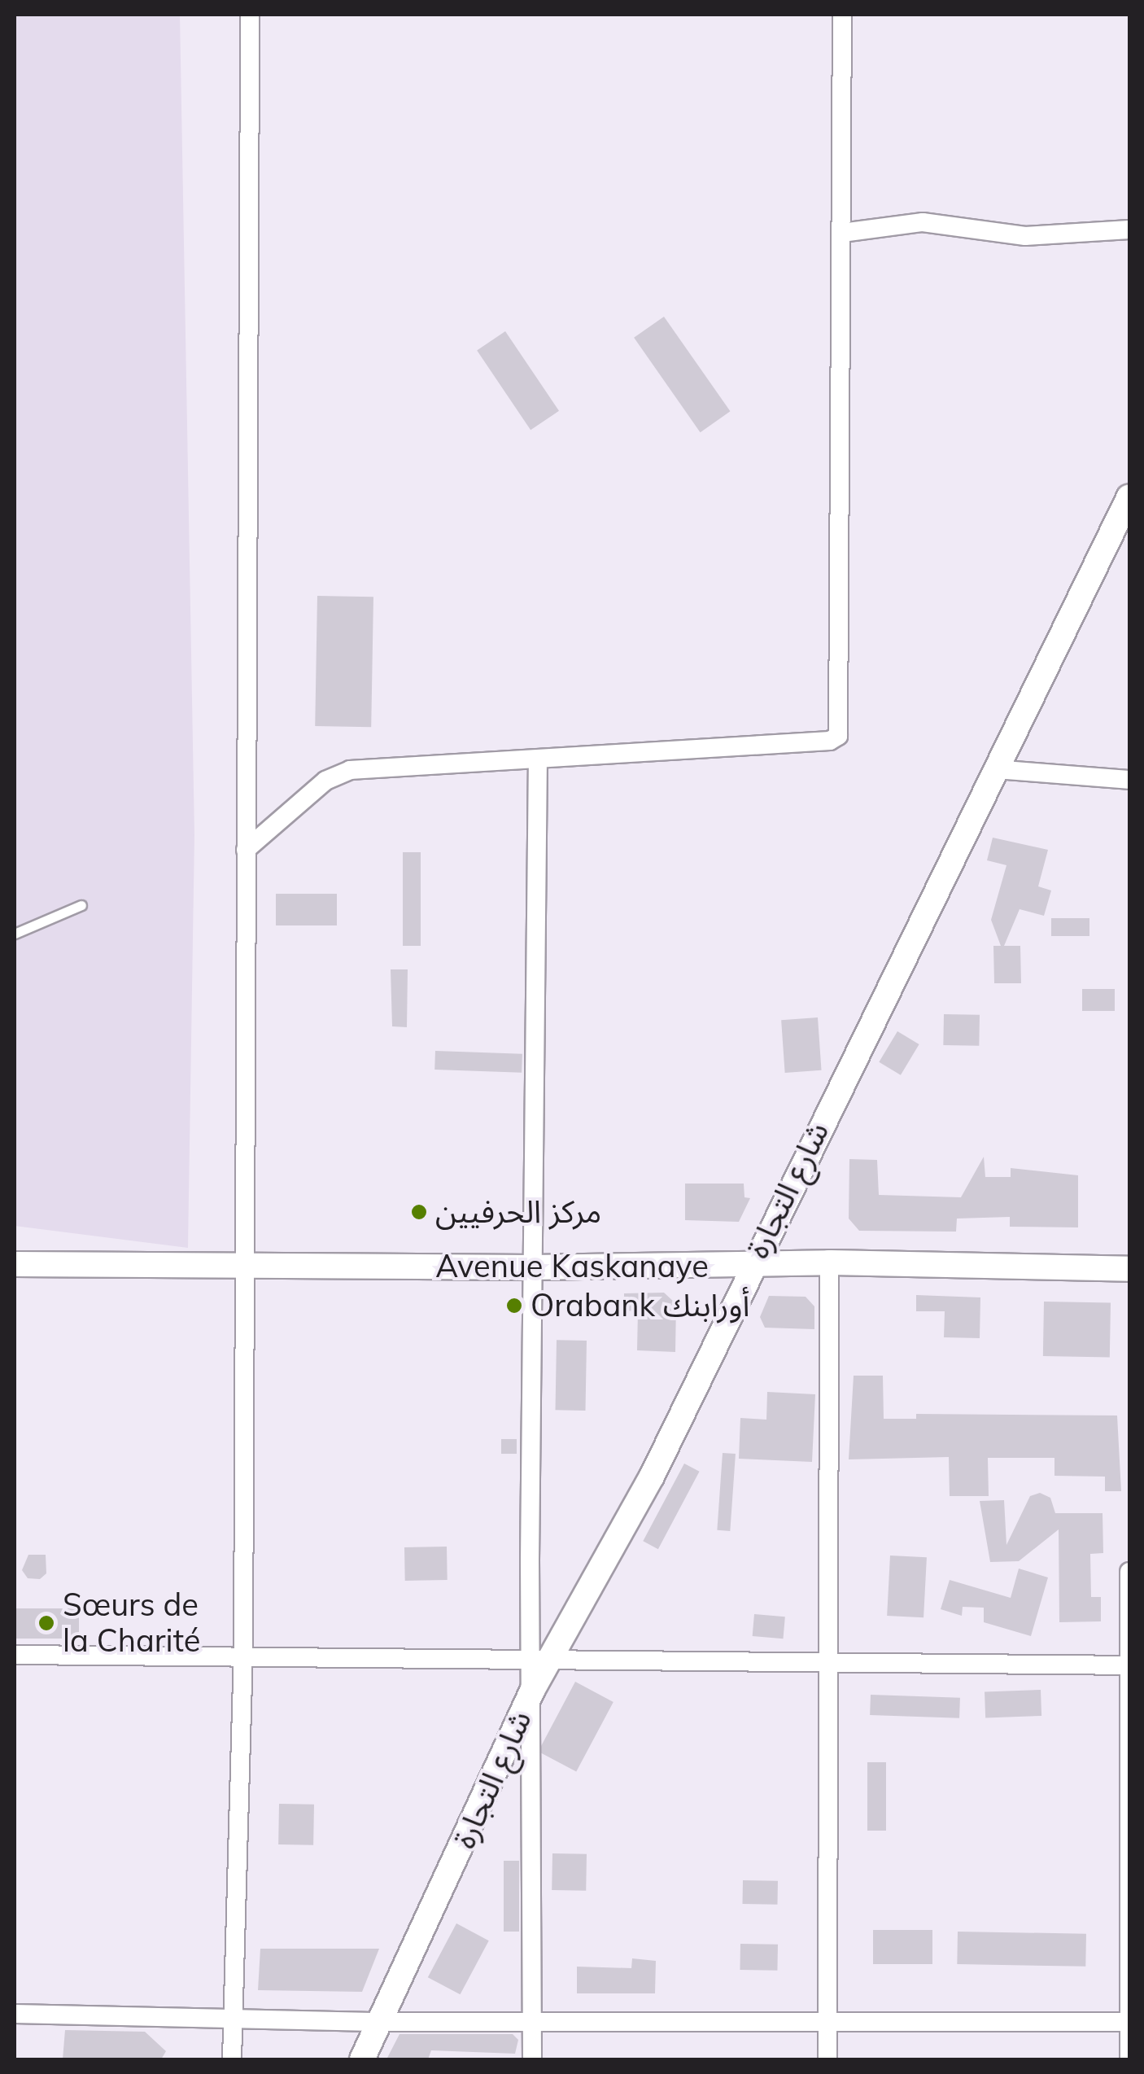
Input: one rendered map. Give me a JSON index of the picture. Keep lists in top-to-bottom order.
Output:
{
  "streets": {
    "street": ["شارع التجارة", "Avenue Kaskanaye"]
  },
  "crossings": [
    ["شارع التجارة", "Avenue Kaskanaye"]
  ],
  "places": ["مركز الحرفيين", "Orabank أورابنك", "Sœurs de la Charité"]
}
